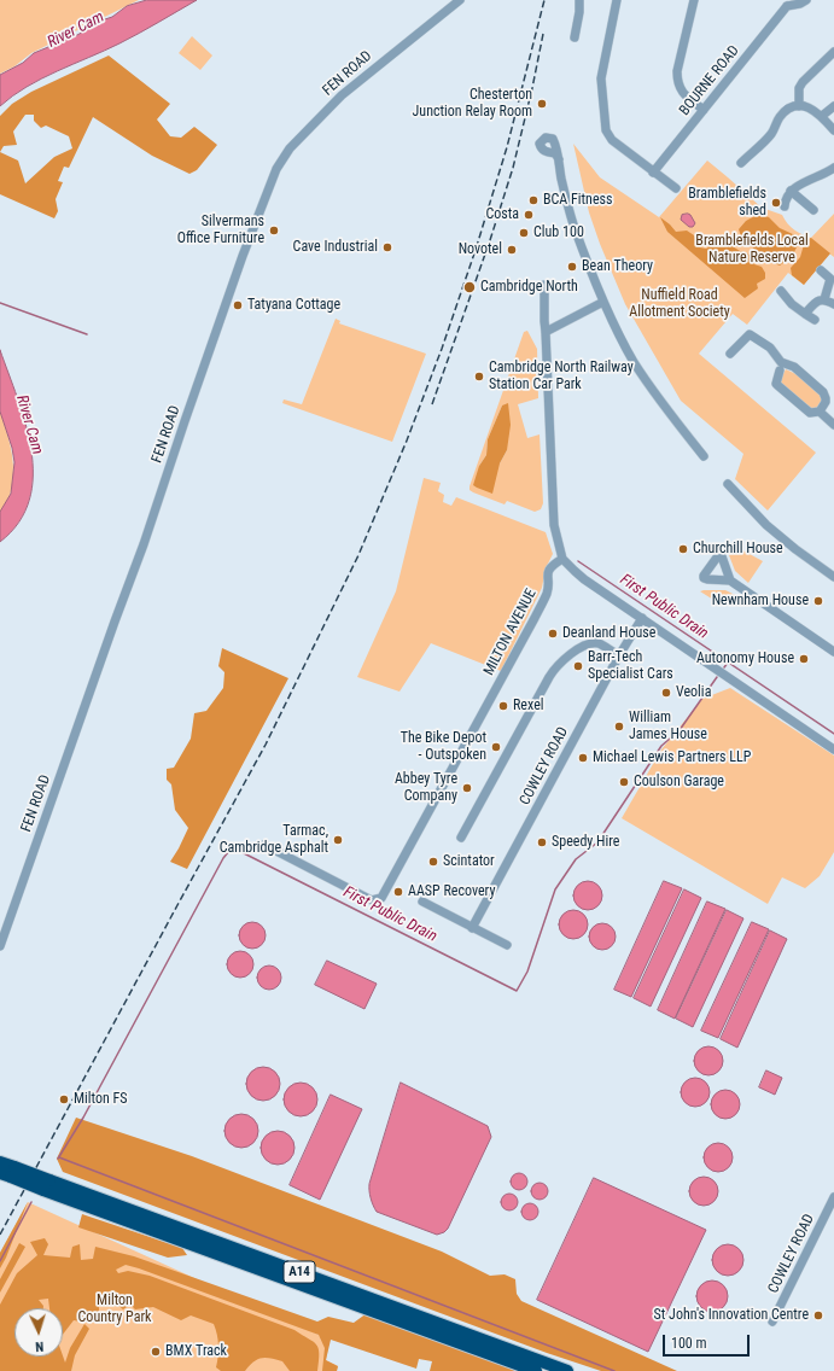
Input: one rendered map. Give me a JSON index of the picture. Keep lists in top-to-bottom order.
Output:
{
  "streets": {
    "highway": ["A14"],
    "street": [
      "FEN ROAD",
      "BOURNE ROAD",
      "MILTON AVENUE",
      "COWLEY ROAD"
    ]
  },
  "water": ["River Cam", "First Public Drain"],
  "parks": ["Bramblefields Local Nature Reserve", "Nuffield Road Allotment Society", "Milton Country Park"],
  "places": [
    "Chesterton Junction Relay Room",
    "BCA Fitness",
    "Bramblefields shed",
    "Costa",
    "Silvermans Office Furniture",
    "Club 100",
    "Cave Industrial",
    "Novotel",
    "Bean Theory",
    "Cambridge North",
    "Tatyana Cottage",
    "Cambridge North Railway Station Car Park",
    "Churchill House",
    "Newnham House",
    "Deanland House",
    "Autonomy House",
    "Barr-Tech Specialist Cars",
    "Veolia",
    "Rexel",
    "William James House",
    "The Bike Depot - Outspoken",
    "Michael Lewis Partners LLP",
    "Coulson Garage",
    "Abbey Tyre Company",
    "Tarmac, Cambridge Asphalt",
    "Speedy Hire",
    "Scintator",
    "AASP Recovery",
    "Milton FS",
    "St John's Innovation Centre",
    "BMX Track"
  ],
  "scale_bar": "100 m",
  "north": "bottom"
}
